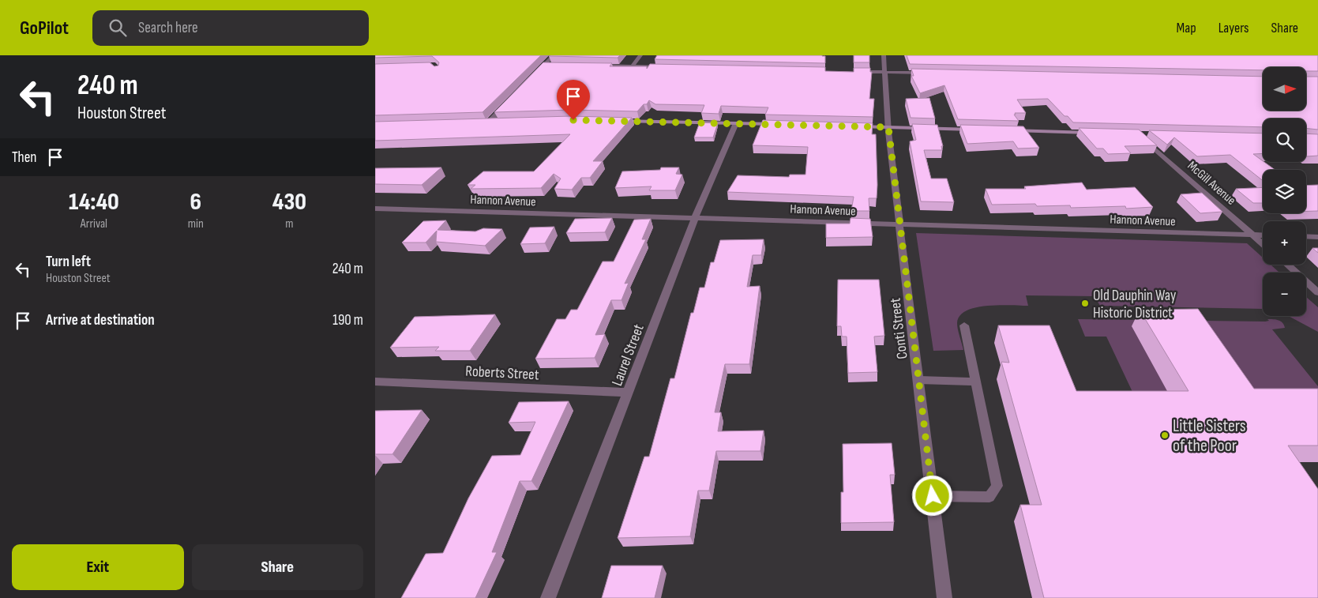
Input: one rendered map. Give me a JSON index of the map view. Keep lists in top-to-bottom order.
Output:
{
  "streets": {
    "street": [
      "McGill Avenue",
      "Hannon Avenue",
      "Conti Street",
      "Laurel Street",
      "Roberts Street"
    ]
  },
  "crossings": [
    ["McGill Avenue", "Hannon Avenue"],
    ["Hannon Avenue", "Conti Street"],
    ["Hannon Avenue", "Laurel Street"],
    ["Laurel Street", "Roberts Street"]
  ],
  "places": ["Old Dauphin Way Historic District", "Little Sisters of the Poor"],
  "north": "right",
  "page": {
    "header": "GoPilot",
    "search": "Search here",
    "nav": ["Map", "Layers", "Share"],
    "turn": ["240 m", "Houston Street"],
    "map_buttons": ["+", "−"],
    "then": "Then",
    "eta": [
      "14:40",
      "Arrival",
      "6",
      "min",
      "430",
      "m"
    ],
    "list": [
      {
        "name": "Turn left",
        "note": "Houston Street",
        "value": "240 m"
      },
      {
        "name": "Arrive at destination",
        "value": "190 m"
      }
    ],
    "buttons": ["Exit", "Share"]
  }
}
